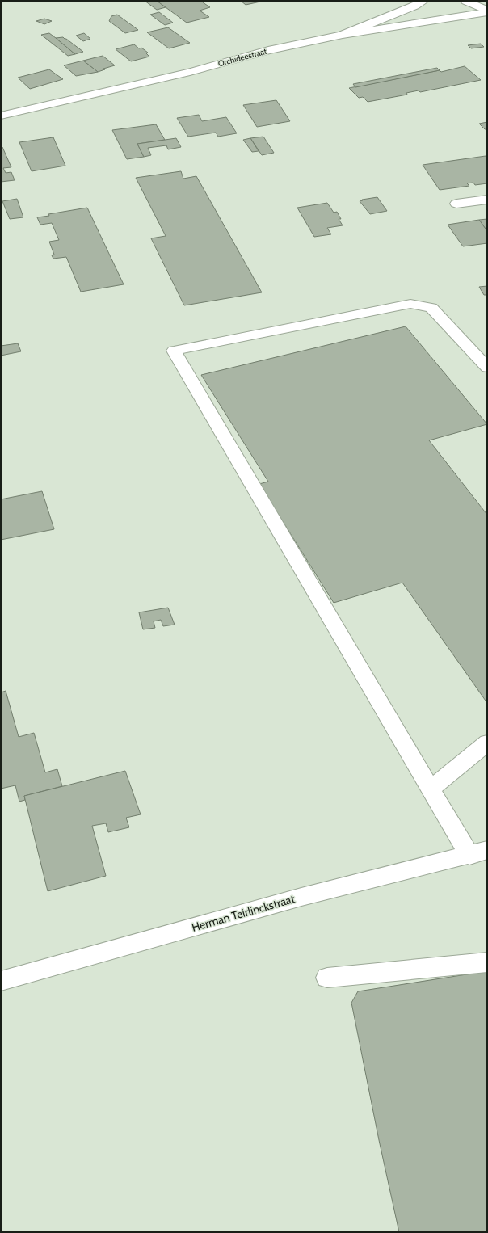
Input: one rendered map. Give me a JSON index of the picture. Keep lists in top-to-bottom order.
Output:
{
  "streets": {
    "main road": ["Orchideestraat", "Herman Teirlinckstraat"]
  }
}
